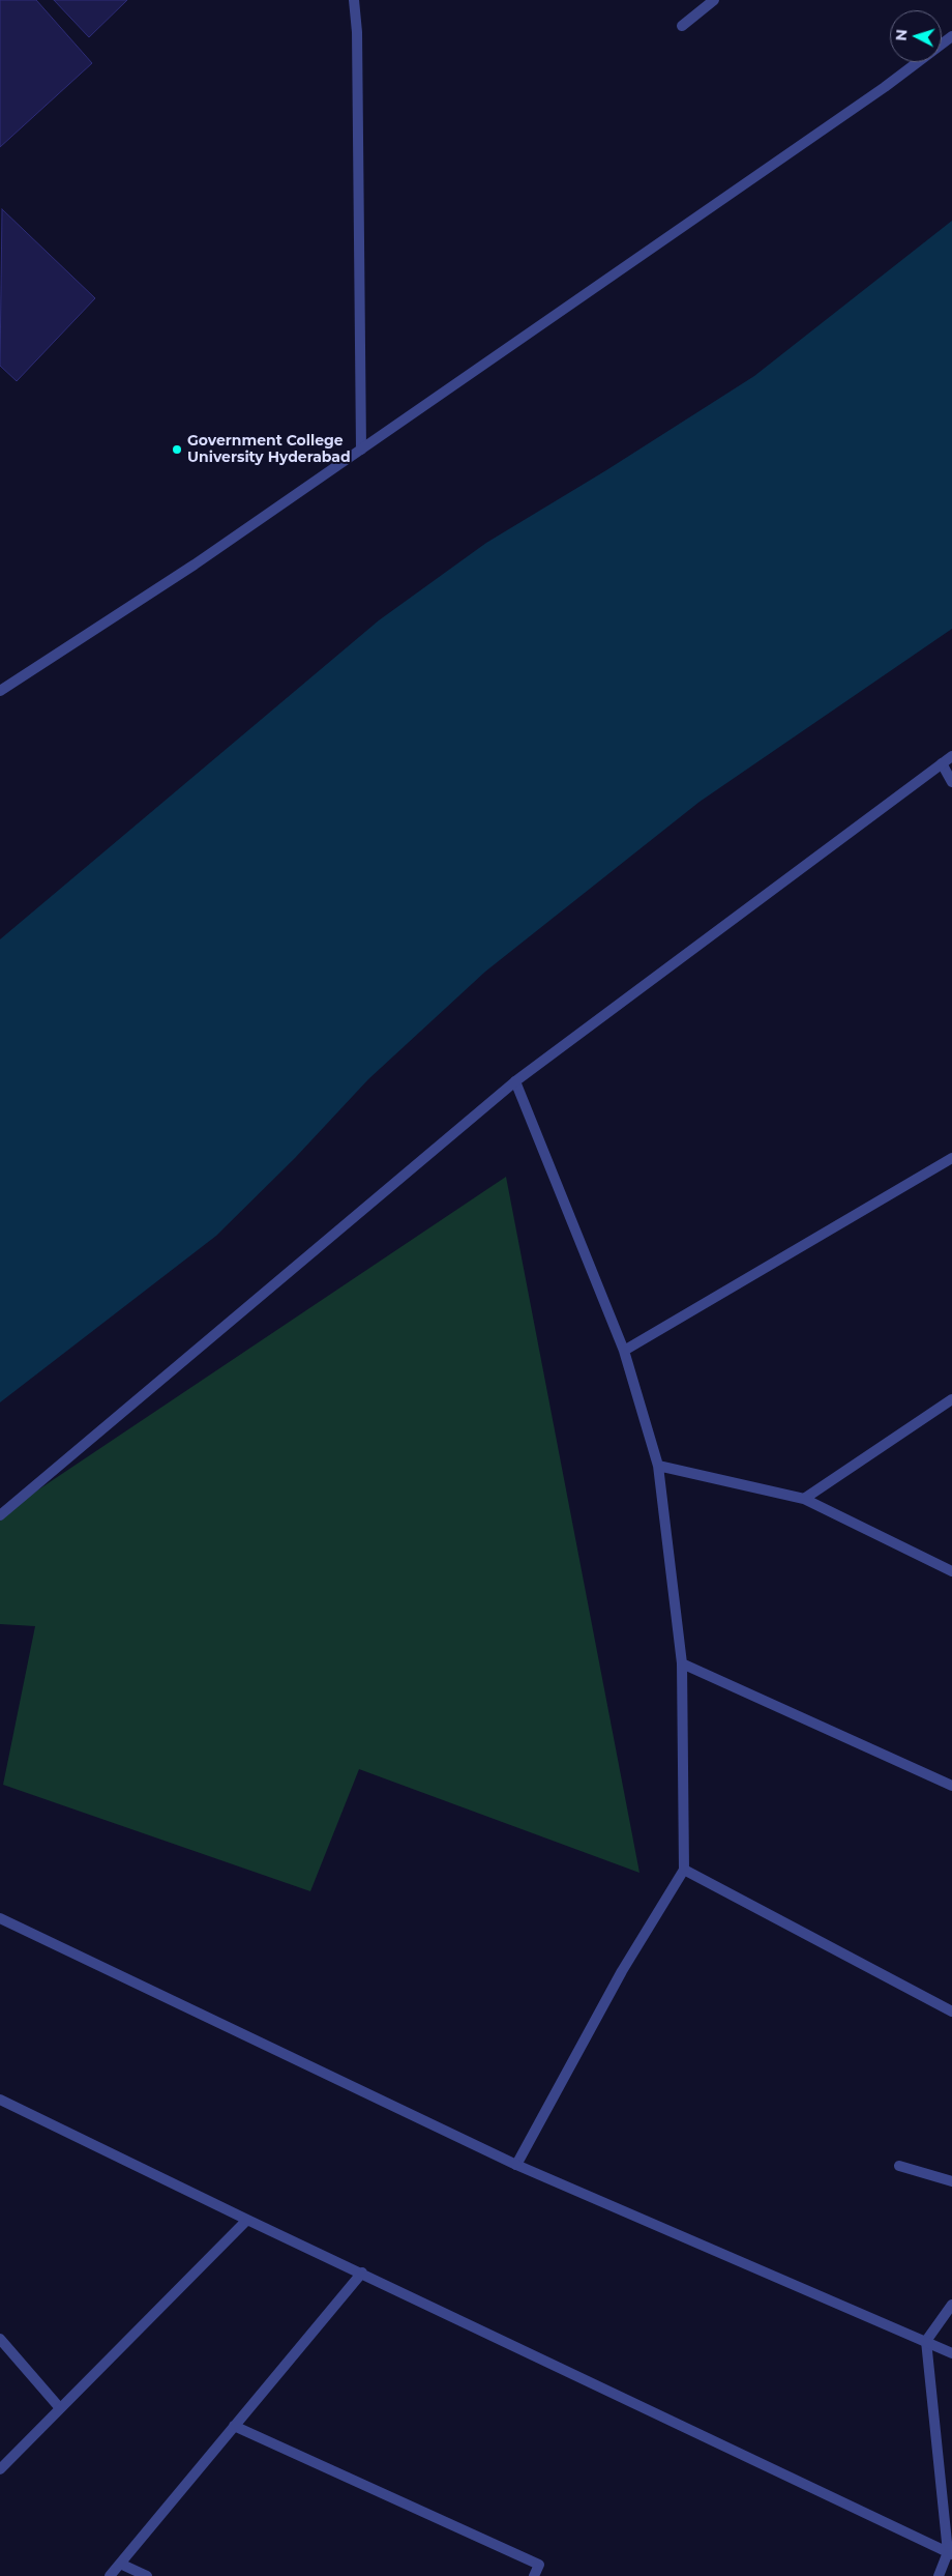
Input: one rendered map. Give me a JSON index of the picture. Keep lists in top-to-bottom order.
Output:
{
  "places": ["Government College University Hyderabad"],
  "north": "left"
}
